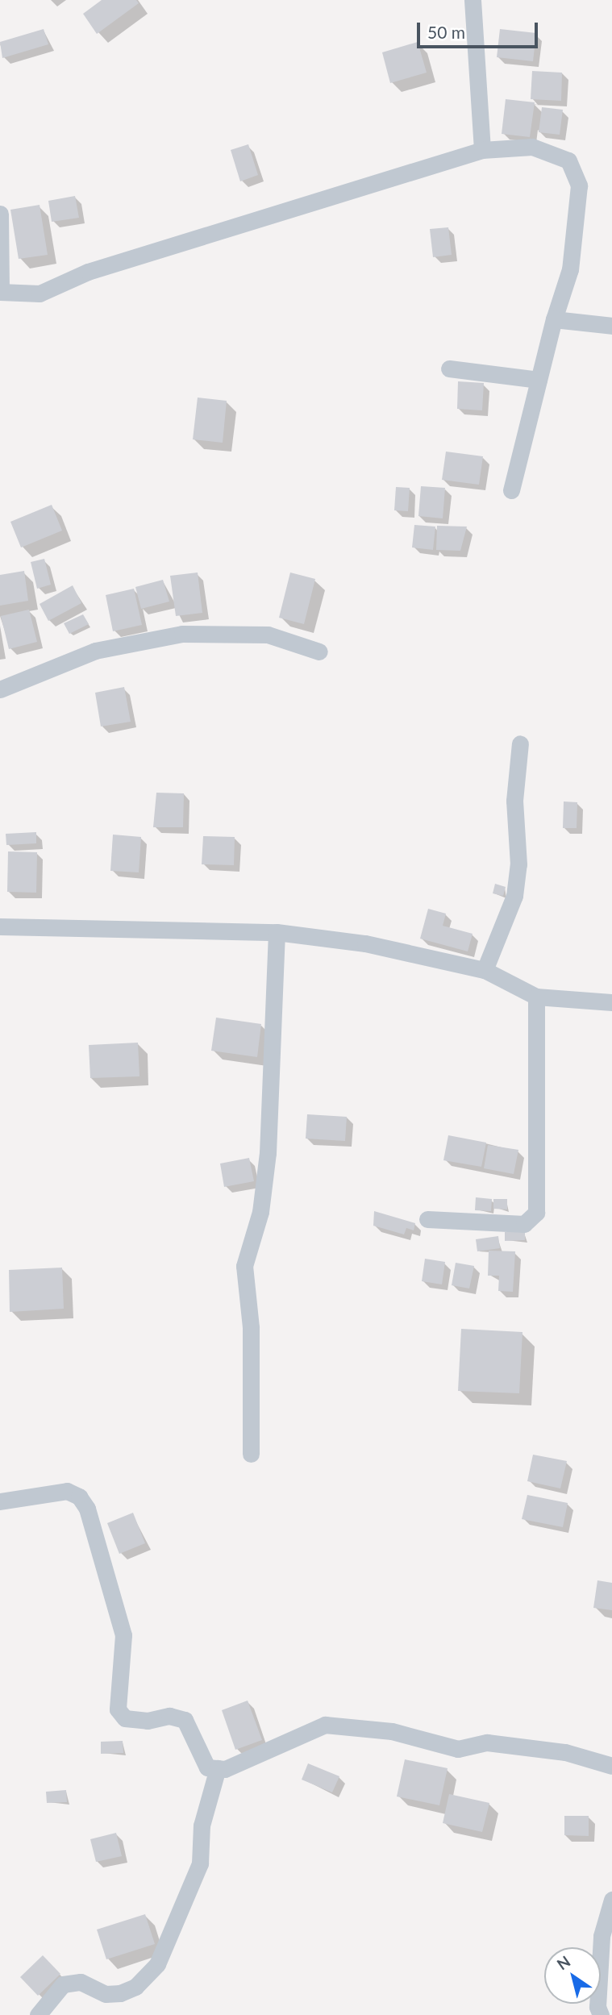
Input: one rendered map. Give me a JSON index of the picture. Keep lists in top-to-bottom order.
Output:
{
  "scale_bar": "50 m",
  "north": "top left"
}
